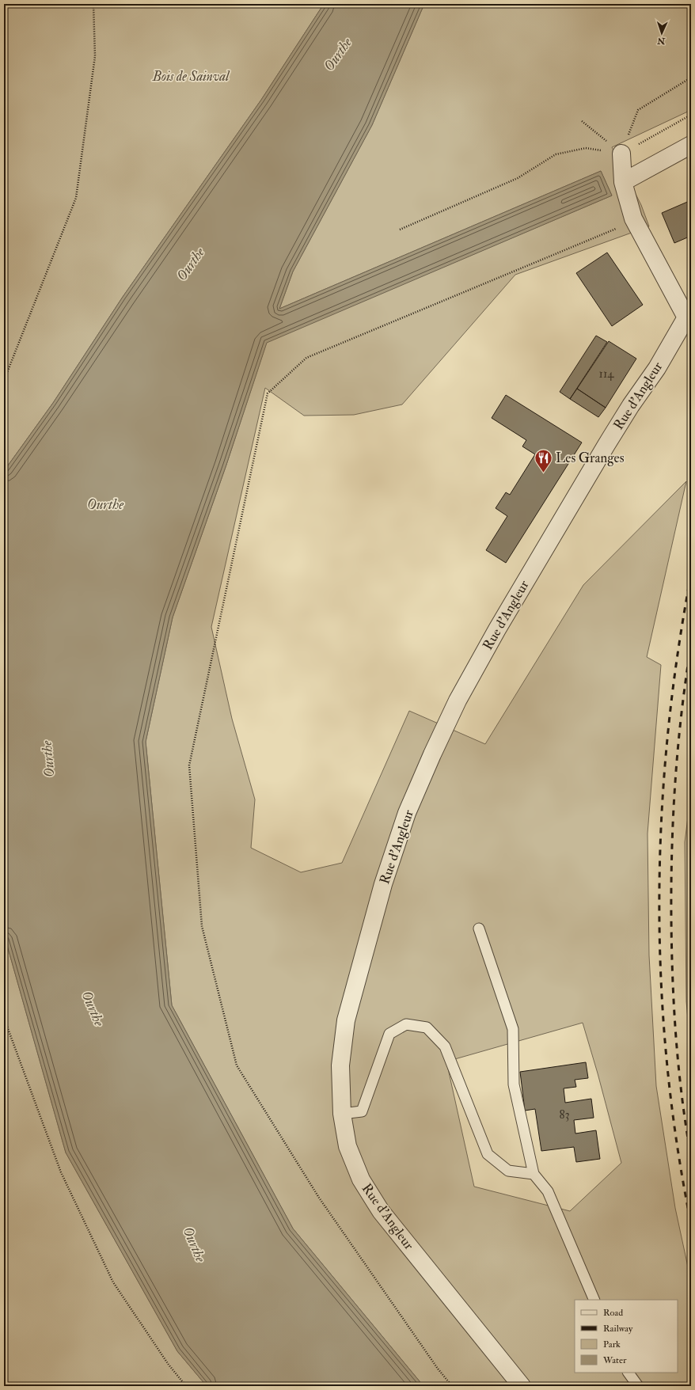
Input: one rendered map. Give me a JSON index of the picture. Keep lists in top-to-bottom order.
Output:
{
  "streets": {
    "street": ["Rue d'Angleur"]
  },
  "water": ["Ourthe"],
  "parks": ["Bois de Sainval"],
  "places": {
    "restaurant": ["Les Granges"]
  },
  "house_numbers": ["114", "83"],
  "legend": [
    "Road",
    "Railway",
    "Park",
    "Water"
  ],
  "north": "bottom"
}
